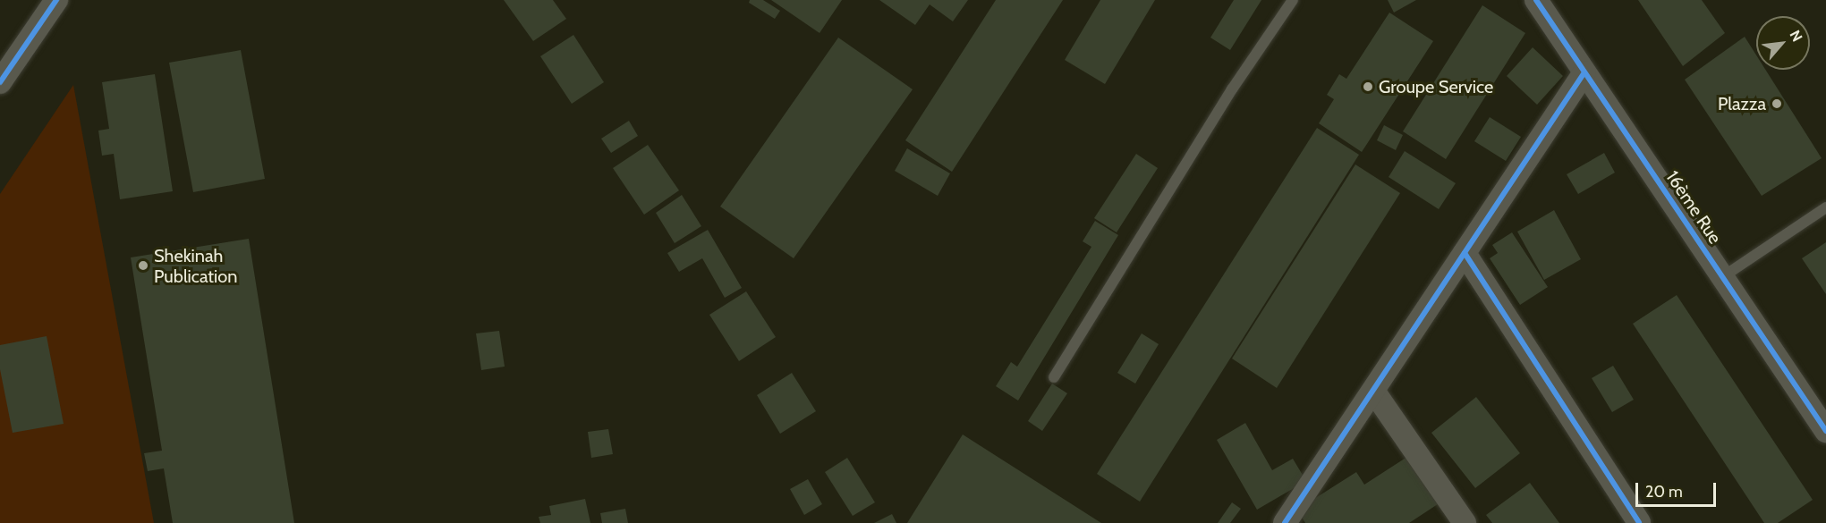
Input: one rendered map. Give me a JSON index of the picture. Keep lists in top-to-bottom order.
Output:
{
  "streets": {
    "street": ["16ème Rue"]
  },
  "places": ["Groupe Service", "Plazza", "Shekinah Publication"],
  "scale_bar": "20 m",
  "north": "top right"
}
